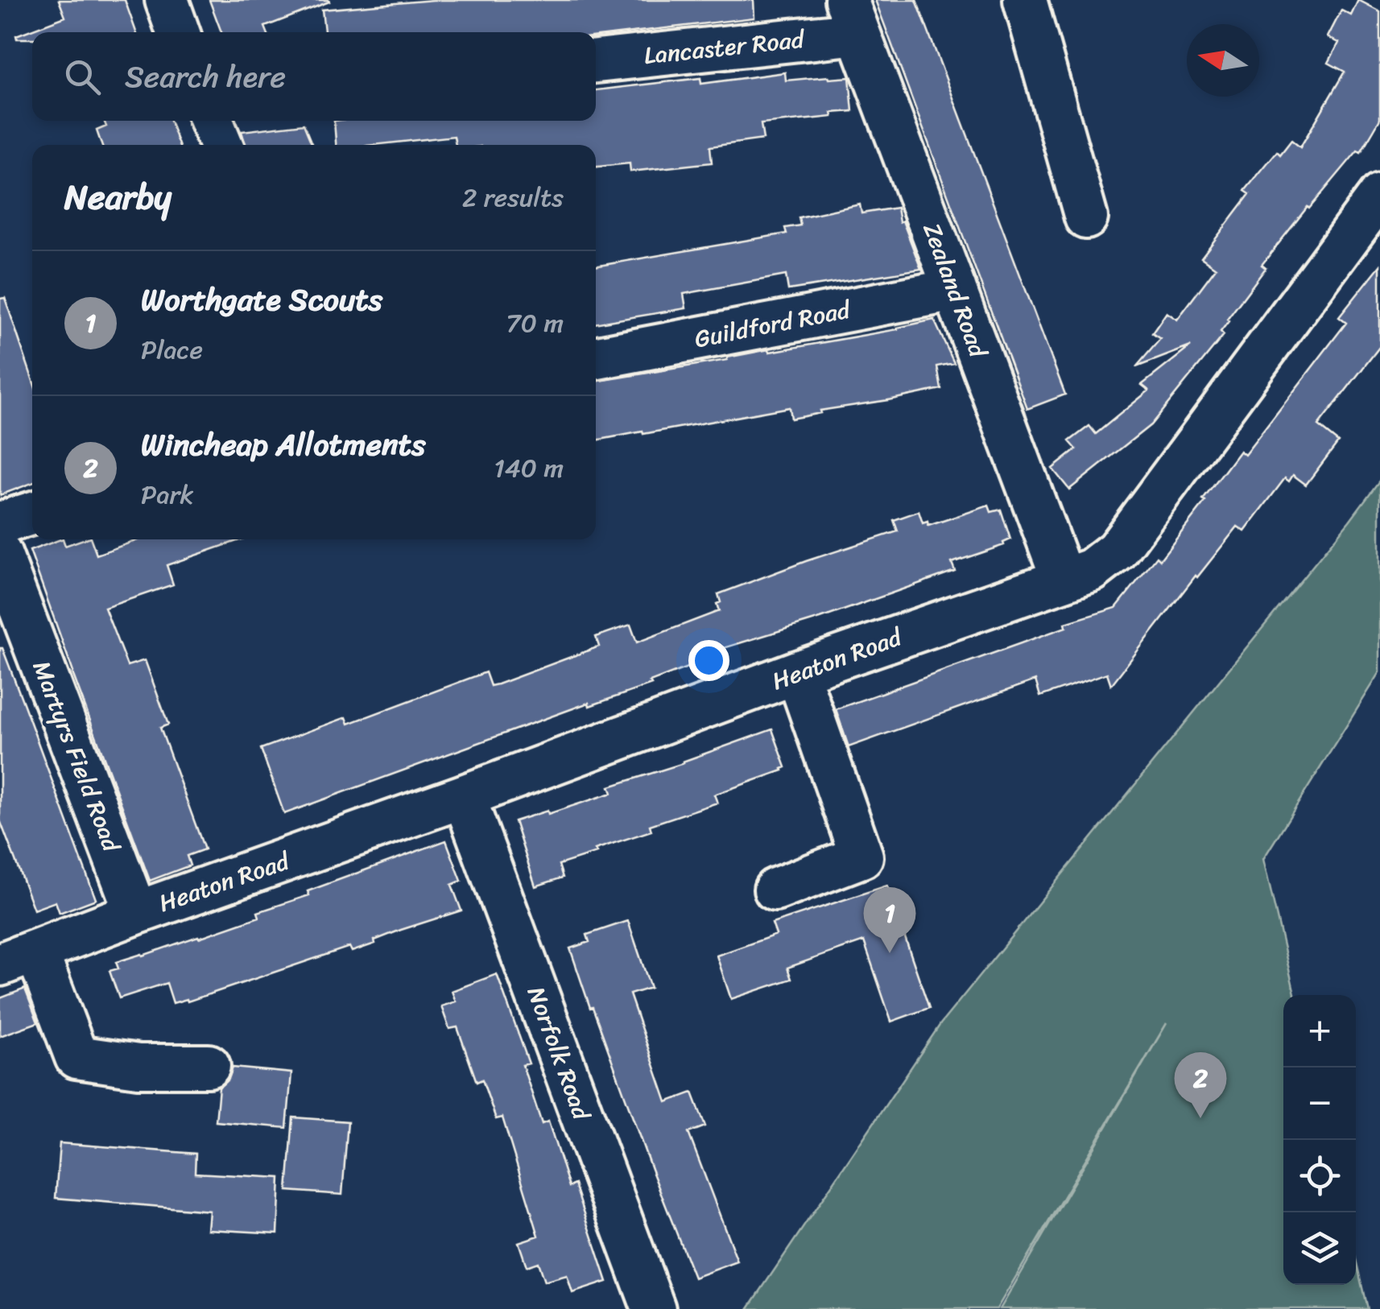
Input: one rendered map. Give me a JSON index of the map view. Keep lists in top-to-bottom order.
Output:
{
  "streets": {
    "street": [
      "Lancaster Road",
      "Zealand Road",
      "Guildford Road",
      "Heaton Road",
      "Martyrs Field Road",
      "Norfolk Road"
    ]
  },
  "crossings": [
    ["Lancaster Road", "Zealand Road"],
    ["Zealand Road", "Guildford Road"],
    ["Zealand Road", "Heaton Road"],
    ["Heaton Road", "Martyrs Field Road"],
    ["Heaton Road", "Norfolk Road"]
  ],
  "north": "left",
  "page": {
    "search": "Search here",
    "heading": ["Nearby", "2 results"],
    "list": [
      {
        "mark": "1",
        "name": "Worthgate Scouts",
        "note": "Place",
        "value": "70 m"
      },
      {
        "mark": "2",
        "name": "Wincheap Allotments",
        "note": "Park",
        "value": "140 m"
      }
    ],
    "pins": ["1", "2"],
    "map_buttons": ["+", "−"]
  }
}
